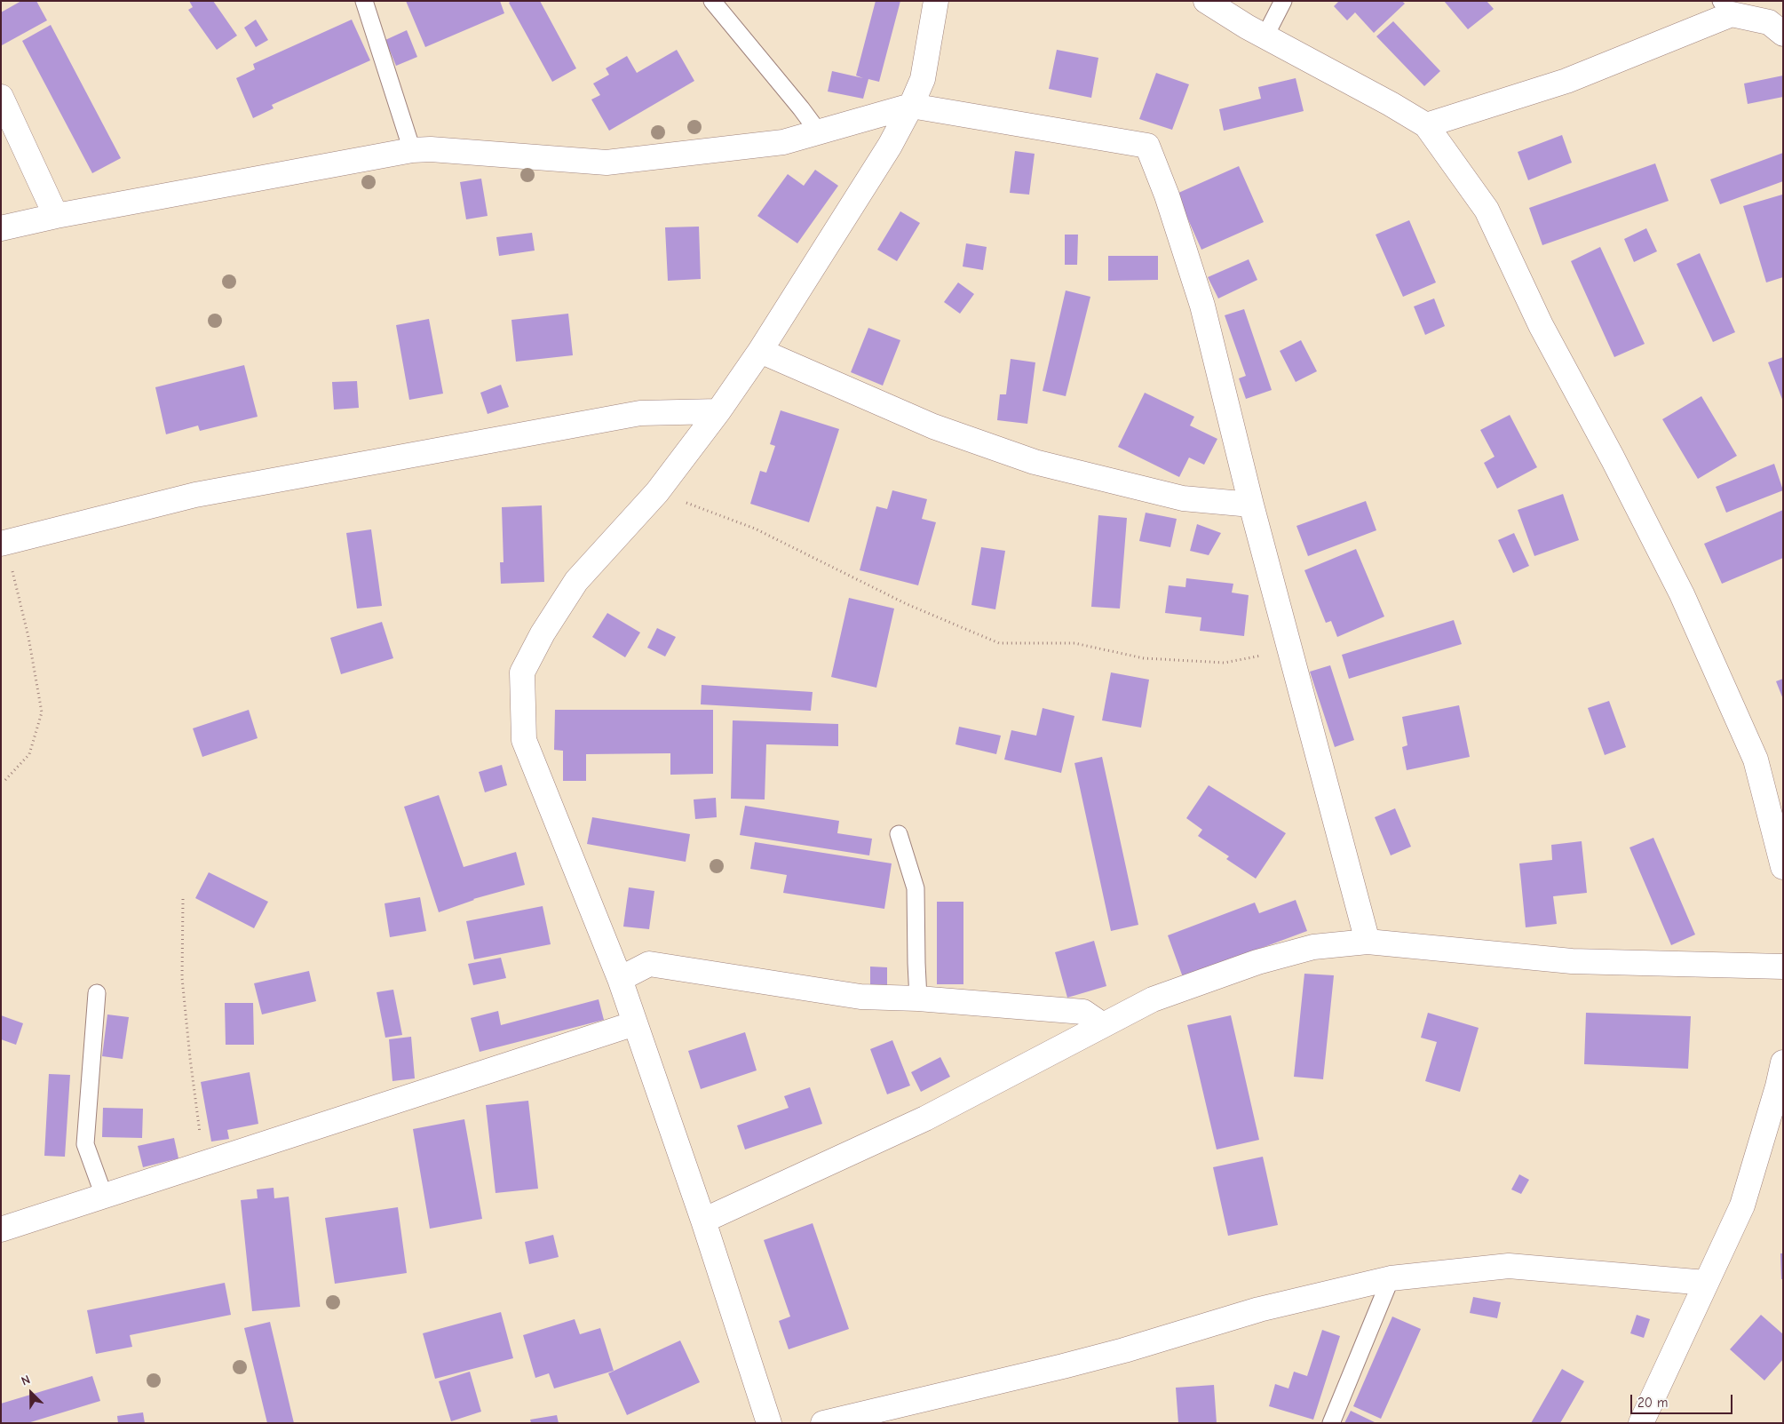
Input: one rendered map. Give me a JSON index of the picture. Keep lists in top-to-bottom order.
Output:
{
  "scale_bar": "20 m",
  "north": "top left"
}
